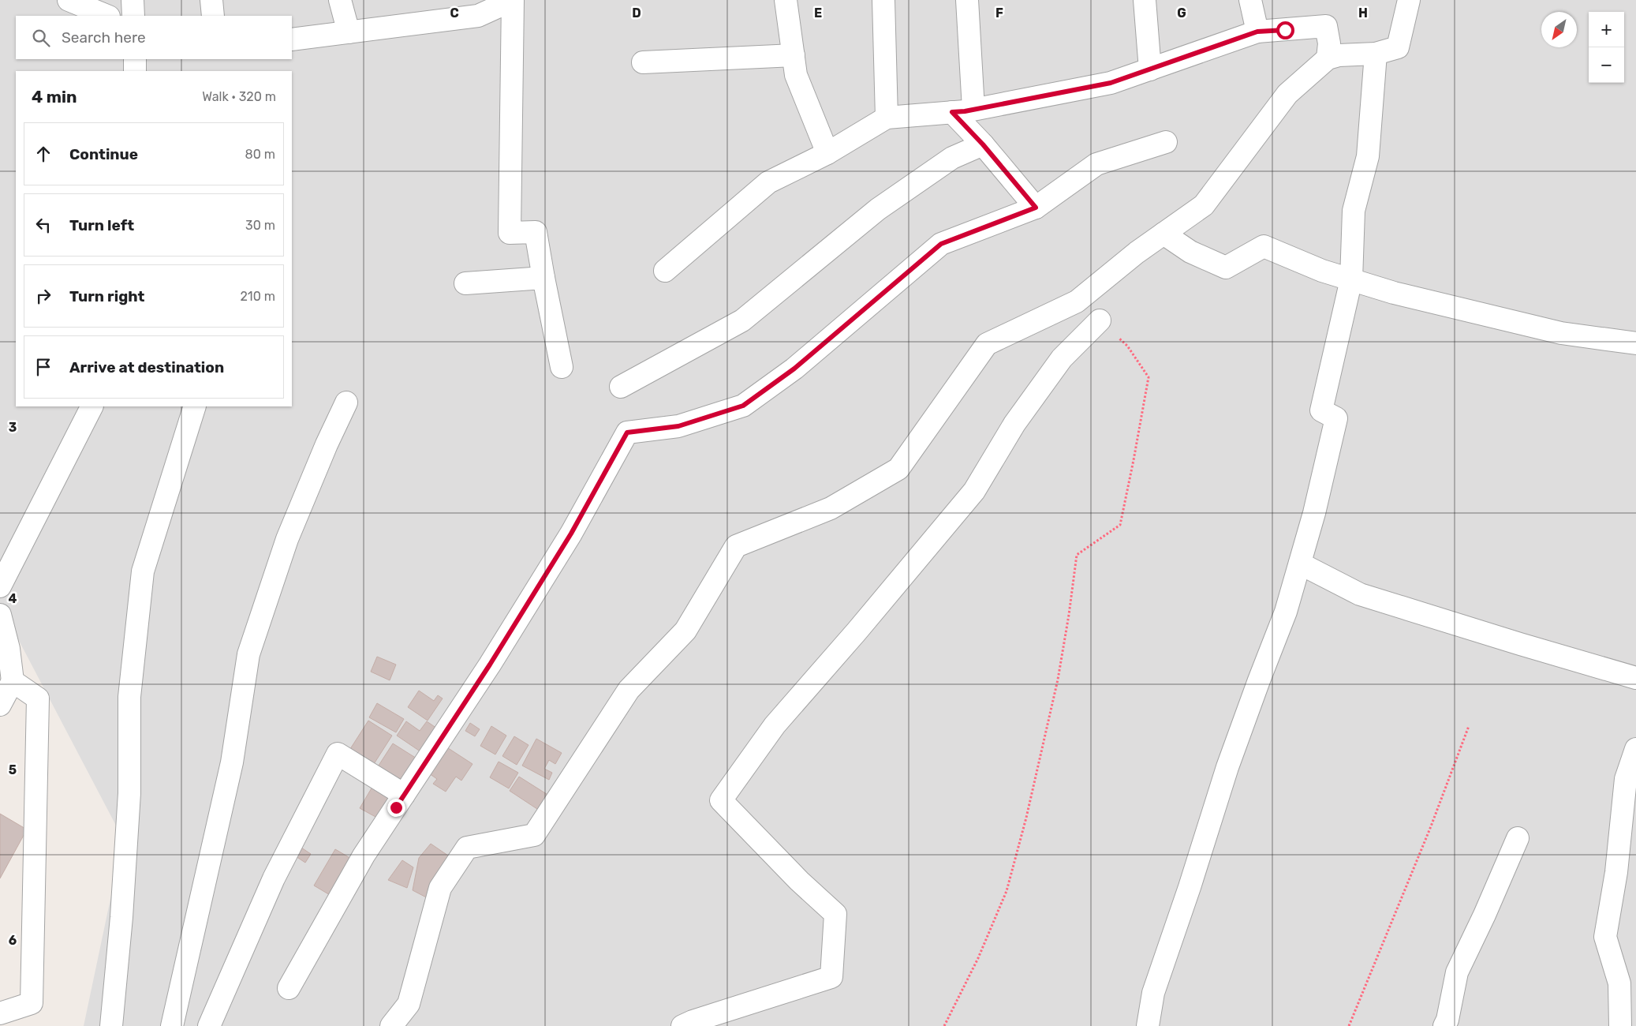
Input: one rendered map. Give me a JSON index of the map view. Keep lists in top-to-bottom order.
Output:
{
  "north": "bottom left",
  "page": {
    "map_buttons": ["+", "−"],
    "search": "Search here",
    "heading": ["4 min", "Walk · 320 m"],
    "list": [
      ["Continue", "80 m"],
      ["Turn left", "30 m"],
      ["Turn right", "210 m"],
      "Arrive at destination"
    ]
  },
  "grid": {
    "columns": [
      "C",
      "D",
      "E",
      "F",
      "G",
      "H"
    ],
    "rows": [
      "3",
      "4",
      "5",
      "6"
    ]
  }
}
